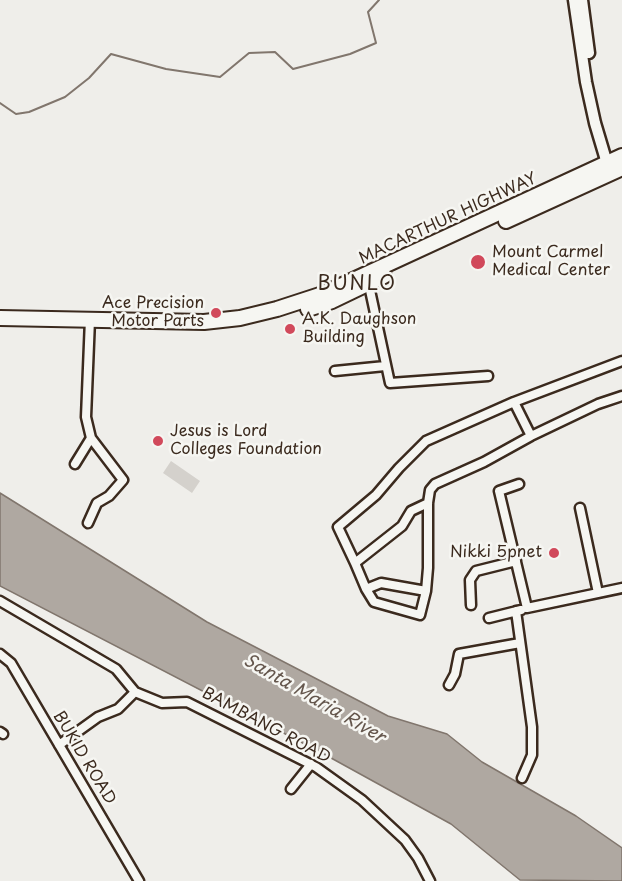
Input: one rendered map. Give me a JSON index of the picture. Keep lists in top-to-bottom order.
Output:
{
  "streets": {
    "highway": ["MACARTHUR HIGHWAY"],
    "street": ["BAMBANG ROAD", "BUKID ROAD"]
  },
  "districts": ["BUNLO"],
  "water": ["Santa Maria River"],
  "places": [
    "Mount Carmel Medical Center",
    "Ace Precision Motor Parts",
    "A.K. Daughson Building",
    "Jesus is Lord Colleges Foundation",
    "Nikki 5pnet"
  ]
}
